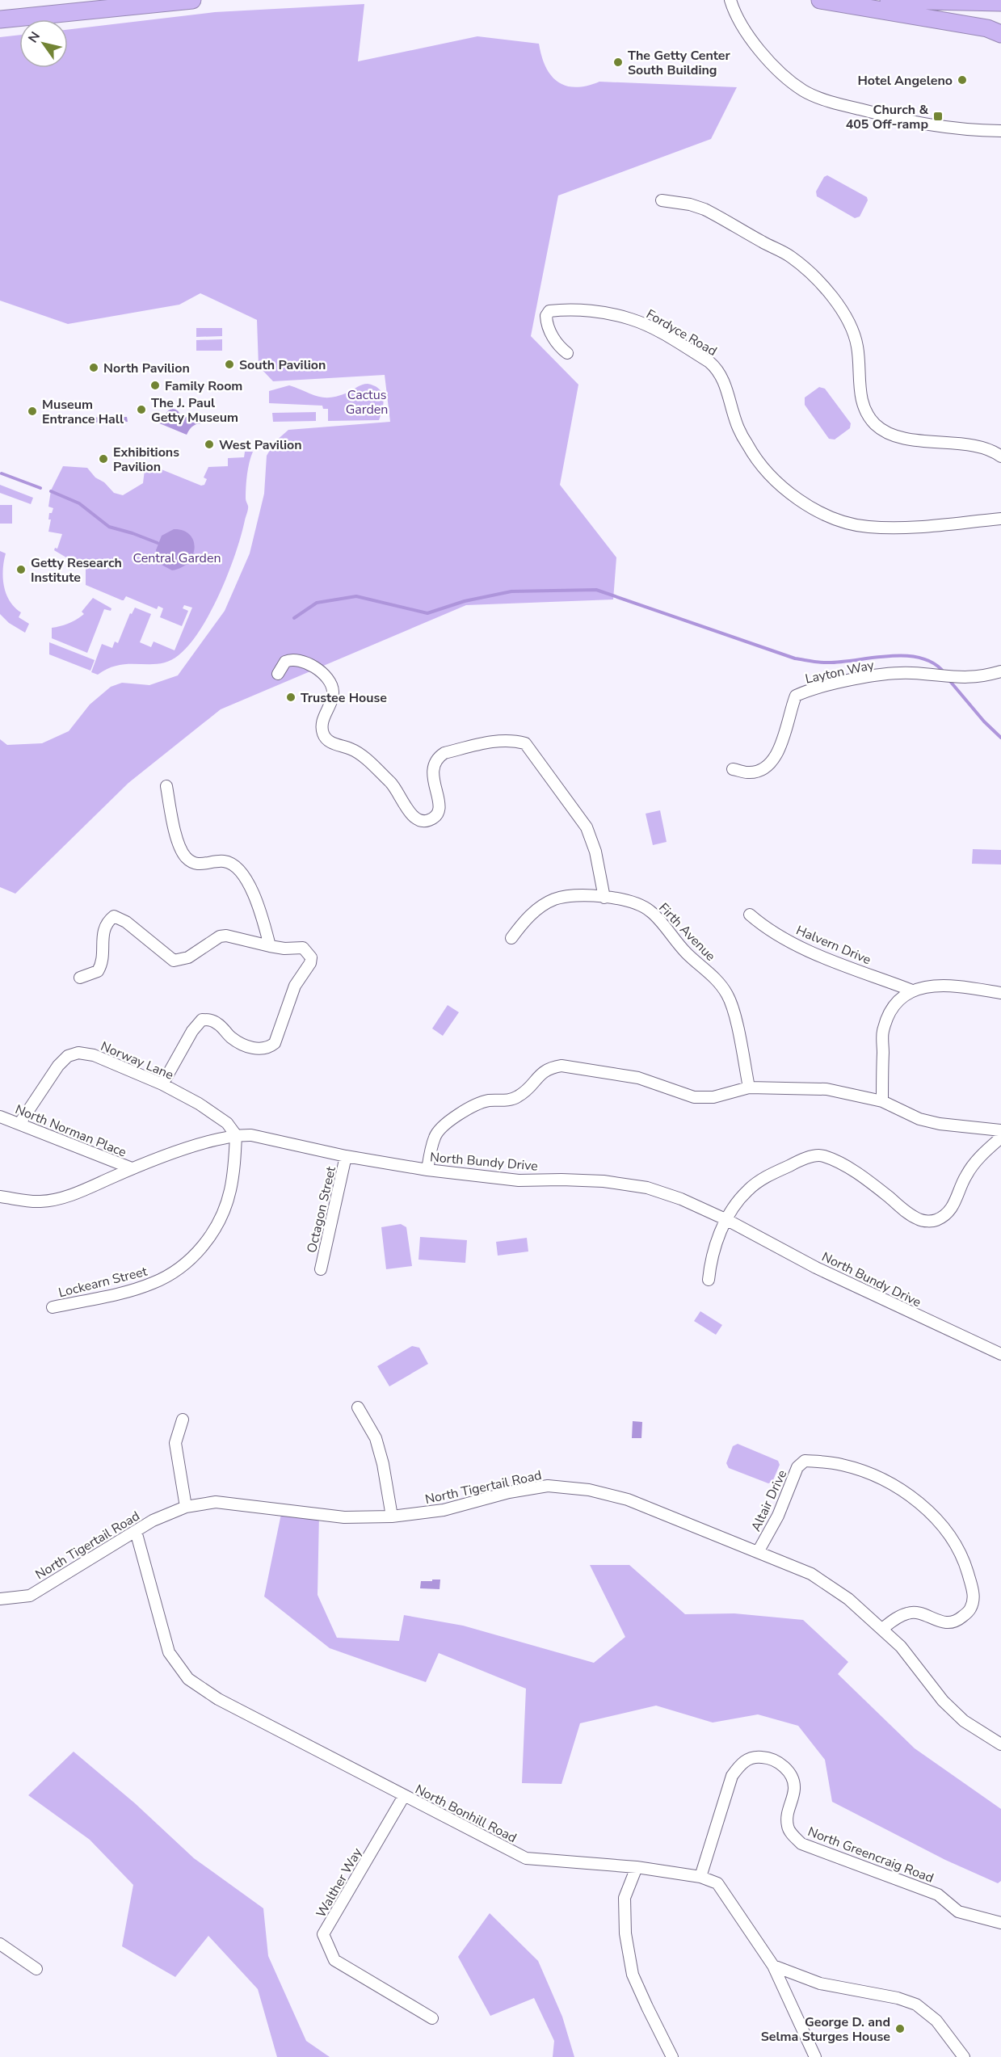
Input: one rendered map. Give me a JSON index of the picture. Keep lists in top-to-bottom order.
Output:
{
  "streets": {
    "street": [
      "Fordyce Road",
      "Layton Way",
      "Firth Avenue",
      "Halvern Drive",
      "Norway Lane",
      "North Norman Place",
      "North Bundy Drive",
      "Octagon Street",
      "Lockearn Street",
      "North Tigertail Road",
      "Altair Drive",
      "North Bonhill Road",
      "North Greencraig Road",
      "Walther Way"
    ]
  },
  "crossings": [
    ["Norway Lane", "North Norman Place"],
    ["Norway Lane", "North Bundy Drive"],
    ["Norway Lane", "Lockearn Street"],
    ["North Norman Place", "North Bundy Drive"],
    ["North Bundy Drive", "Octagon Street"],
    ["North Bundy Drive", "Lockearn Street"],
    ["North Tigertail Road", "Altair Drive"],
    ["North Tigertail Road", "North Bonhill Road"],
    ["North Bonhill Road", "North Greencraig Road"],
    ["North Bonhill Road", "Walther Way"]
  ],
  "parks": ["Cactus Garden", "Central Garden"],
  "places": {
    "other": [
      "The Getty Center South Building",
      "Hotel Angeleno",
      "South Pavilion",
      "North Pavilion",
      "Family Room",
      "The J. Paul Getty Museum",
      "Museum Entrance Hall",
      "West Pavilion",
      "Exhibitions Pavilion",
      "Getty Research Institute",
      "Trustee House",
      "George D. and Selma Sturges House"
    ],
    "transit": ["Church & 405 Off-ramp"]
  },
  "north": "top left"
}
